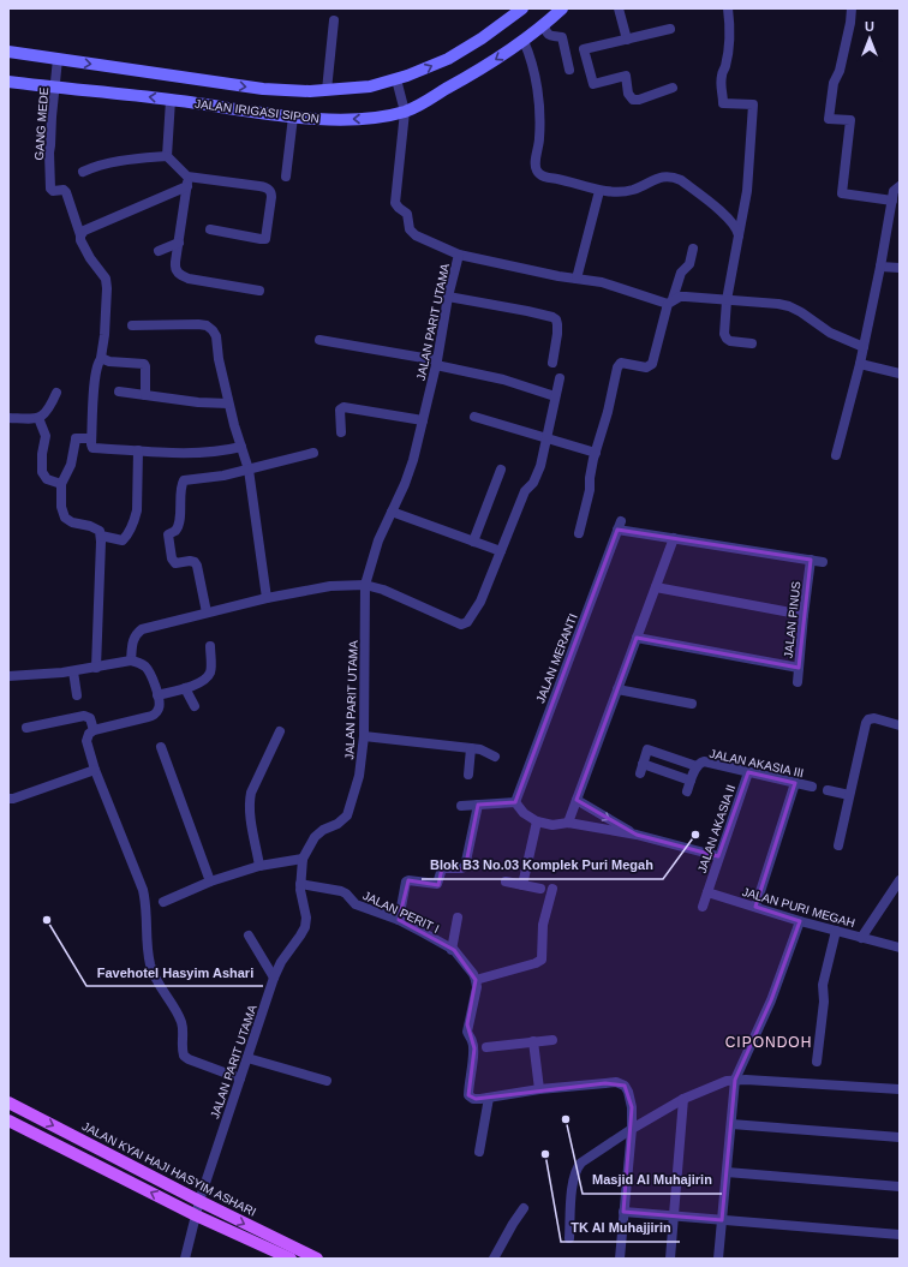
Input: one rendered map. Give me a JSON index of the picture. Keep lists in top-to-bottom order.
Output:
{
  "streets": {
    "main road": ["JALAN KYAI HAJI HASYIM ASHARI"],
    "street": [
      "JALAN IRIGASI SIPON",
      "GANG MEDE",
      "JALAN PARIT UTAMA",
      "JALAN PINUS",
      "JALAN MERANTI",
      "JALAN AKASIA III",
      "JALAN AKASIA II",
      "JALAN PURI MEGAH",
      "JALAN PERIT I"
    ]
  },
  "crossings": [
    ["JALAN IRIGASI SIPON", "GANG MEDE"],
    ["JALAN PARIT UTAMA", "JALAN PERIT I"],
    ["JALAN PARIT UTAMA", "JALAN KYAI HAJI HASYIM ASHARI"],
    ["JALAN AKASIA III", "JALAN AKASIA II"],
    ["JALAN AKASIA II", "JALAN PURI MEGAH"]
  ],
  "districts": ["CIPONDOH"],
  "places": [
    "Blok B3 No.03 Komplek Puri Megah",
    "Favehotel Hasyim Ashari",
    "Masjid Al Muhajirin",
    "TK Al Muhajjirin"
  ],
  "north": "top"
}
